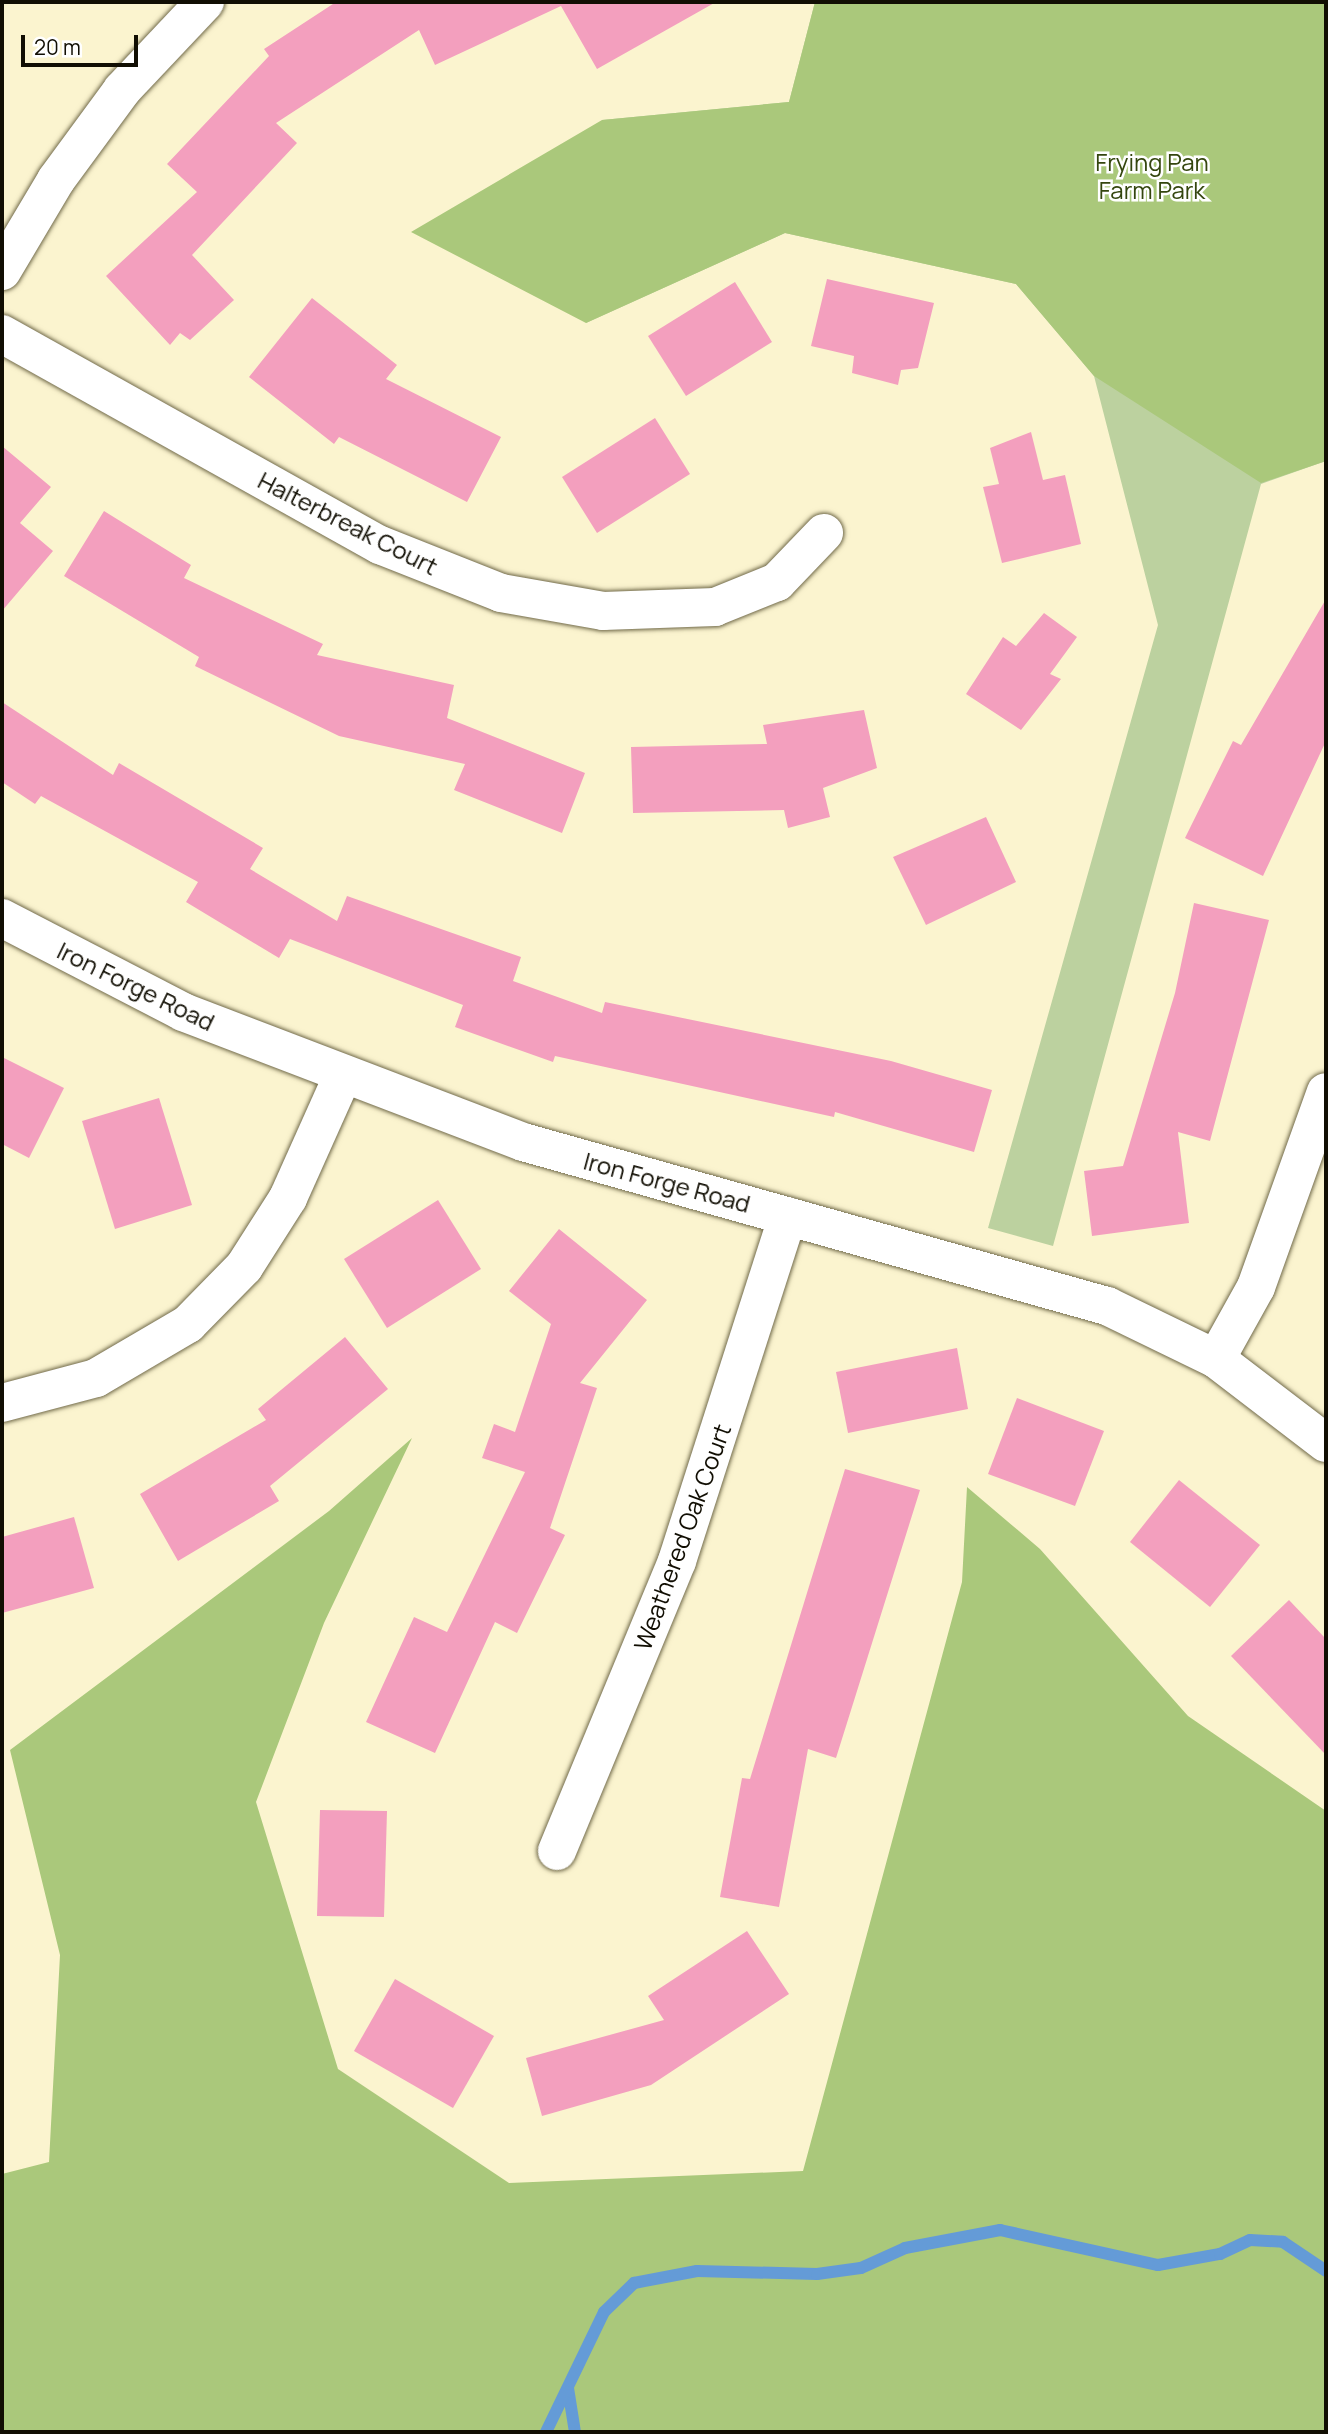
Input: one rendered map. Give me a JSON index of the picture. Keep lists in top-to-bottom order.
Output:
{
  "streets": {
    "street": ["Halterbreak Court", "Iron Forge Road", "Weathered Oak Court"]
  },
  "crossings": [
    ["Iron Forge Road", "Weathered Oak Court"]
  ],
  "parks": ["Frying Pan Farm Park"],
  "scale_bar": "20 m"
}
